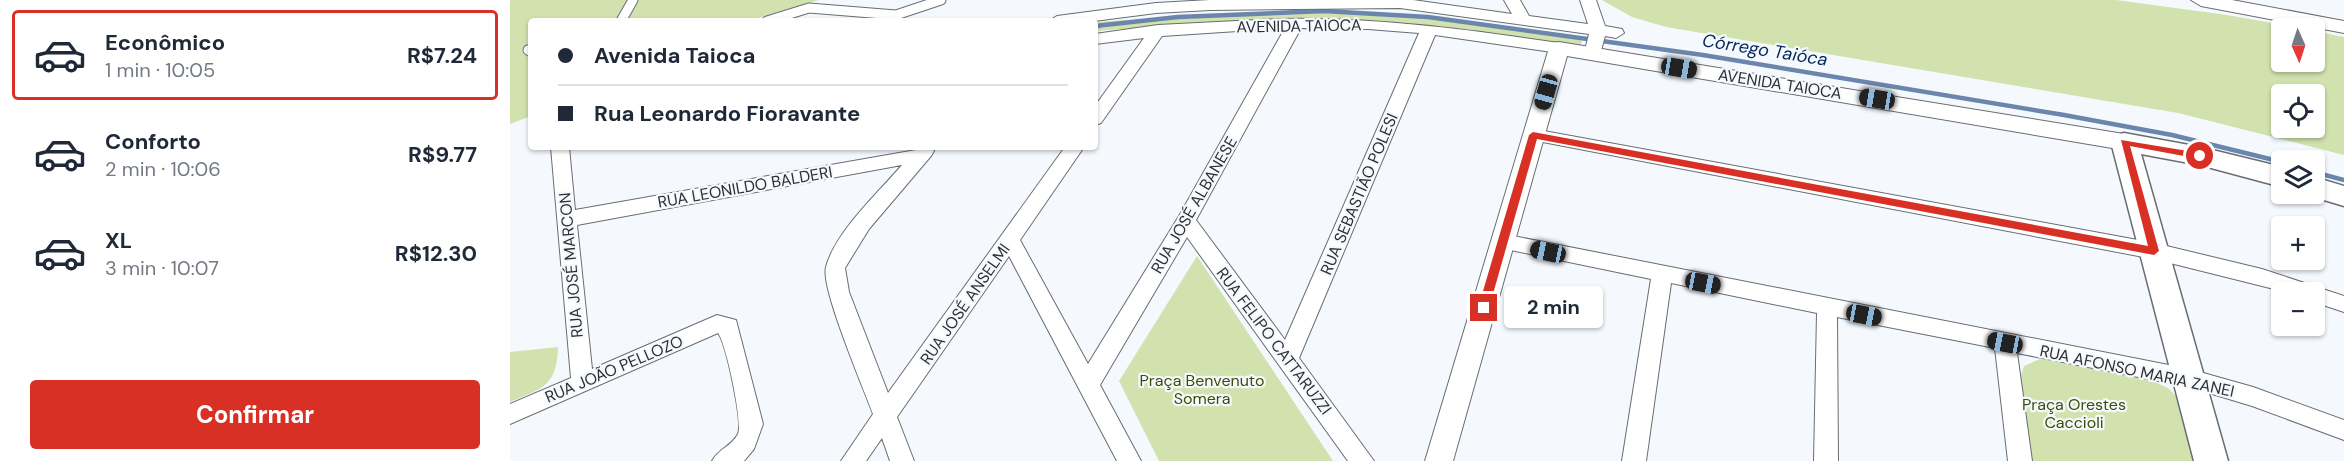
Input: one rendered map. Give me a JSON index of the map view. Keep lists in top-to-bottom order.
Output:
{
  "streets": {
    "main road": ["AVENIDA TAIOCA"],
    "street": [
      "RUA LEONILDO BALDERI",
      "RUA SEBASTIÃO POLESI",
      "RUA JOSÉ ALBANESE",
      "RUA JOSÉ MARCON",
      "RUA JOSÉ ANSELMI",
      "RUA FELIPO CATTARUZZI",
      "RUA JOÃO PELLOZO",
      "RUA AFONSO MARIA ZANEI"
    ]
  },
  "crossings": [
    ["AVENIDA TAIOCA", "RUA SEBASTIÃO POLESI"],
    ["AVENIDA TAIOCA", "RUA JOSÉ ALBANESE"],
    ["RUA LEONILDO BALDERI", "RUA JOSÉ MARCON"],
    ["RUA SEBASTIÃO POLESI", "RUA FELIPO CATTARUZZI"],
    ["RUA JOSÉ ALBANESE", "RUA FELIPO CATTARUZZI"],
    ["RUA JOSÉ MARCON", "RUA JOÃO PELLOZO"]
  ],
  "water": ["Córrego Taióca"],
  "parks": ["Praça Benvenuto Somera", "Praça Orestes Caccioli"],
  "north": "bottom",
  "page": {
    "list": [
      {
        "name": "Econômico",
        "note": "1 min · 10:05",
        "value": "R$7.24"
      },
      {
        "name": "Conforto",
        "note": "2 min · 10:06",
        "value": "R$9.77"
      },
      {
        "name": "XL",
        "note": "3 min · 10:07",
        "value": "R$12.30"
      }
    ],
    "map_buttons": ["+", "−"],
    "banner": ["Avenida Taioca", "Rua Leonardo Fioravante"],
    "bubble": "2 min",
    "buttons": "Confirmar"
  }
}
